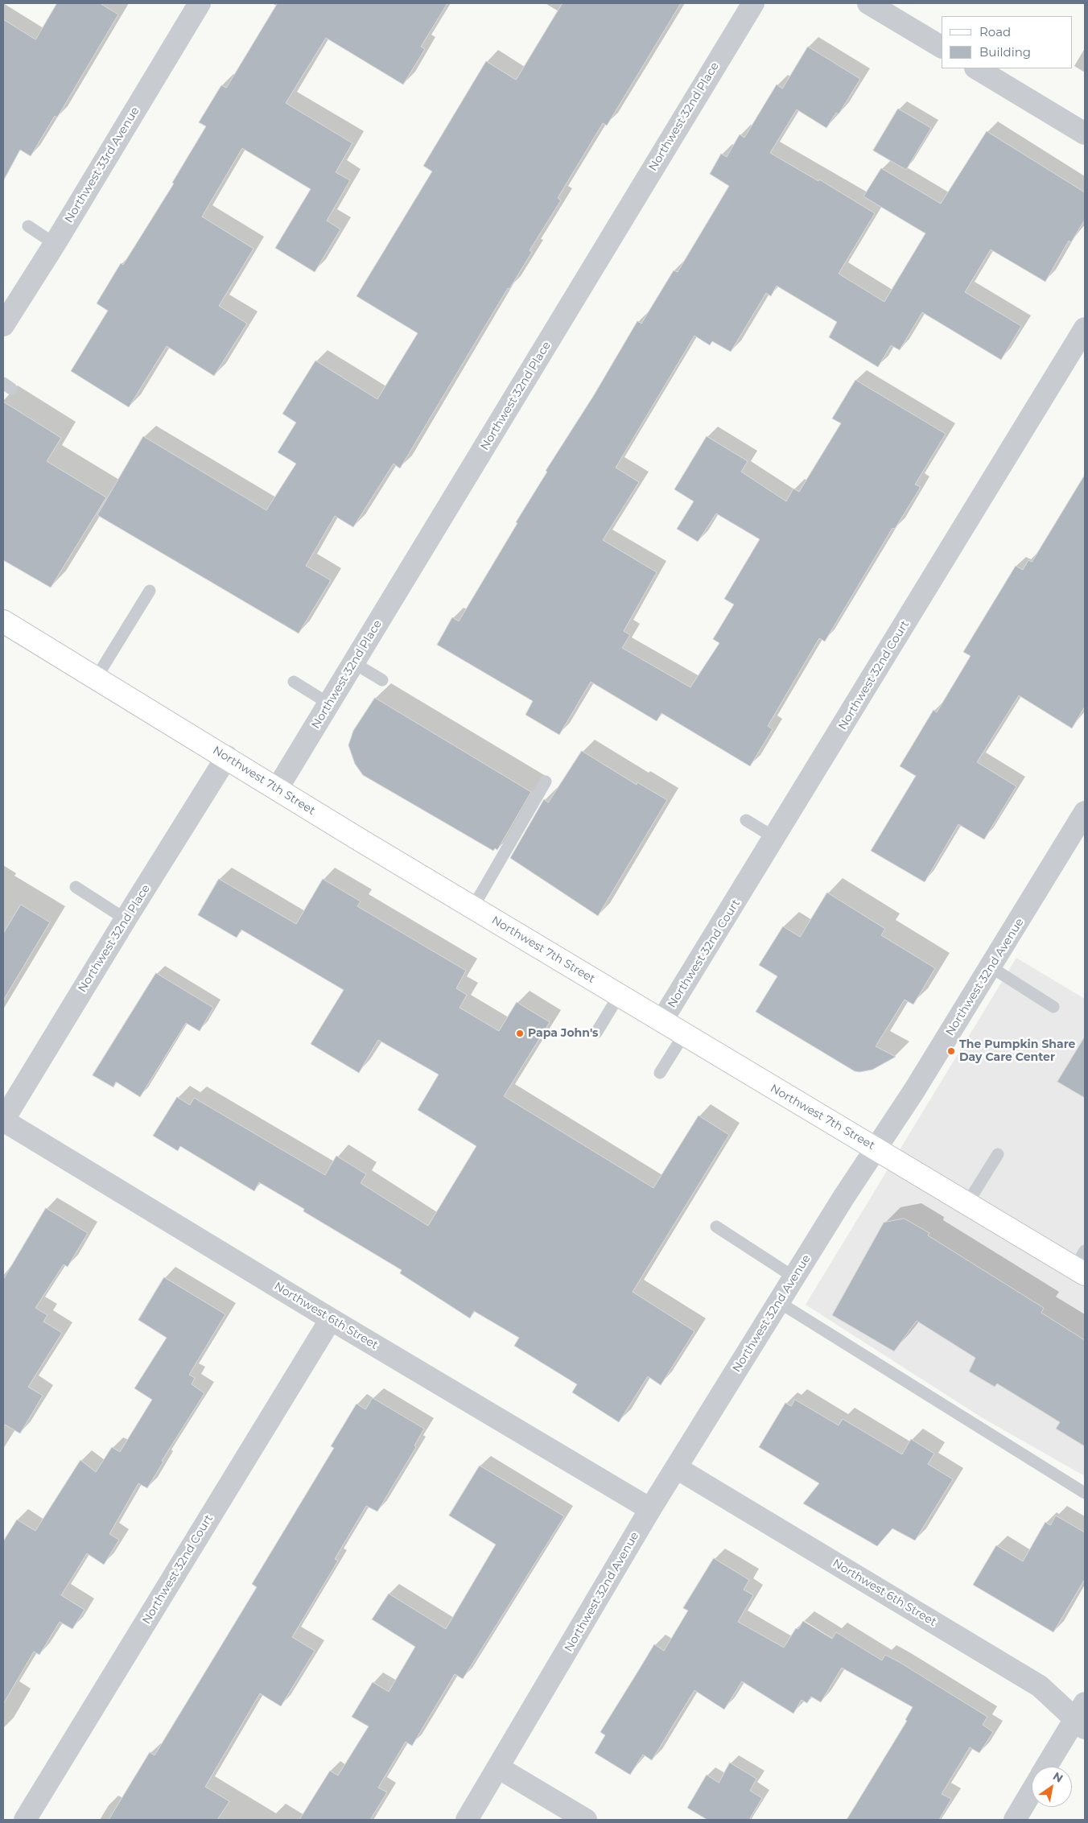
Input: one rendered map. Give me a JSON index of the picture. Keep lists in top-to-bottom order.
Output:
{
  "streets": {
    "main road": ["Northwest 7th Street"],
    "street": [
      "Northwest 32nd Place",
      "Northwest 33rd Avenue",
      "Northwest 32nd Court",
      "Northwest 32nd Avenue",
      "Northwest 6th Street"
    ]
  },
  "crossings": [
    ["Northwest 32nd Place", "Northwest 7th Street"],
    ["Northwest 32nd Place", "Northwest 6th Street"],
    ["Northwest 32nd Court", "Northwest 7th Street"],
    ["Northwest 32nd Court", "Northwest 6th Street"],
    ["Northwest 7th Street", "Northwest 32nd Avenue"],
    ["Northwest 32nd Avenue", "Northwest 6th Street"]
  ],
  "places": ["Papa John's", "The Pumpkin Share Day Care Center"],
  "legend": ["Road", "Building"],
  "north": "top right"
}
